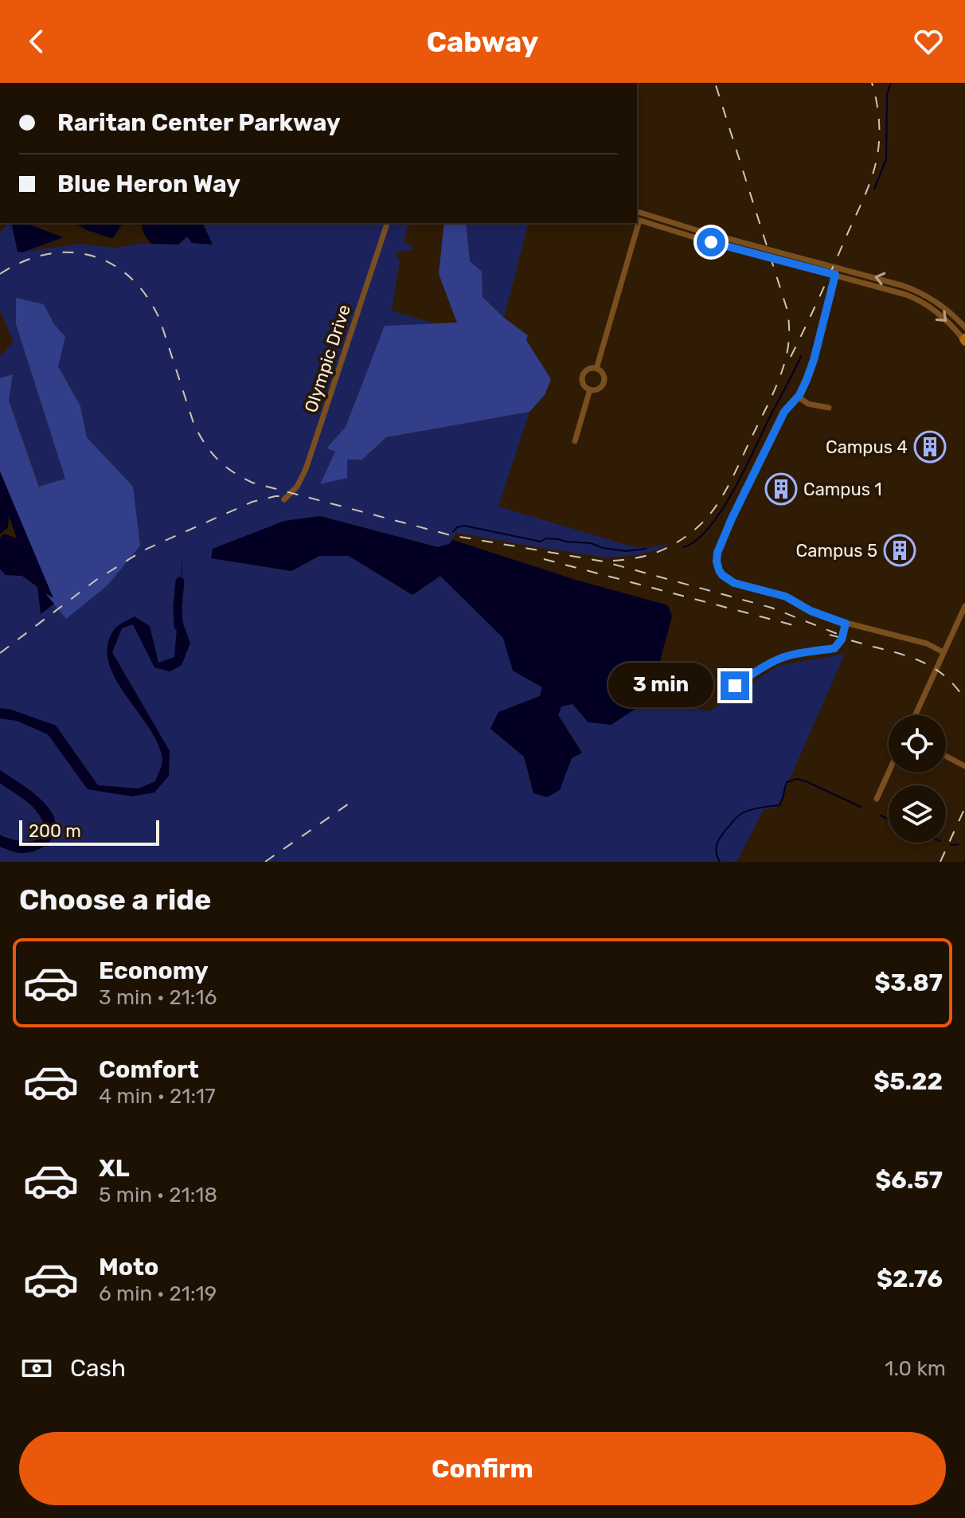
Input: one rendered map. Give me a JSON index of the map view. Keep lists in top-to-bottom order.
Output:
{
  "streets": {
    "street": ["Olympic Drive"]
  },
  "places": {
    "building": ["Campus 4", "Campus 1", "Campus 5"]
  },
  "scale_bar": "200 m",
  "page": {
    "header": "Cabway",
    "banner": ["Raritan Center Parkway", "Blue Heron Way"],
    "bubble": "3 min",
    "scale": "200 m",
    "heading": "Choose a ride",
    "list": [
      {
        "name": "Economy",
        "note": "3 min · 21:16",
        "value": "$3.87"
      },
      {
        "name": "Comfort",
        "note": "4 min · 21:17",
        "value": "$5.22"
      },
      {
        "name": "XL",
        "note": "5 min · 21:18",
        "value": "$6.57"
      },
      {
        "name": "Moto",
        "note": "6 min · 21:19",
        "value": "$2.76"
      }
    ],
    "pay": ["Cash", "1.0 km"],
    "buttons": "Confirm"
  }
}
